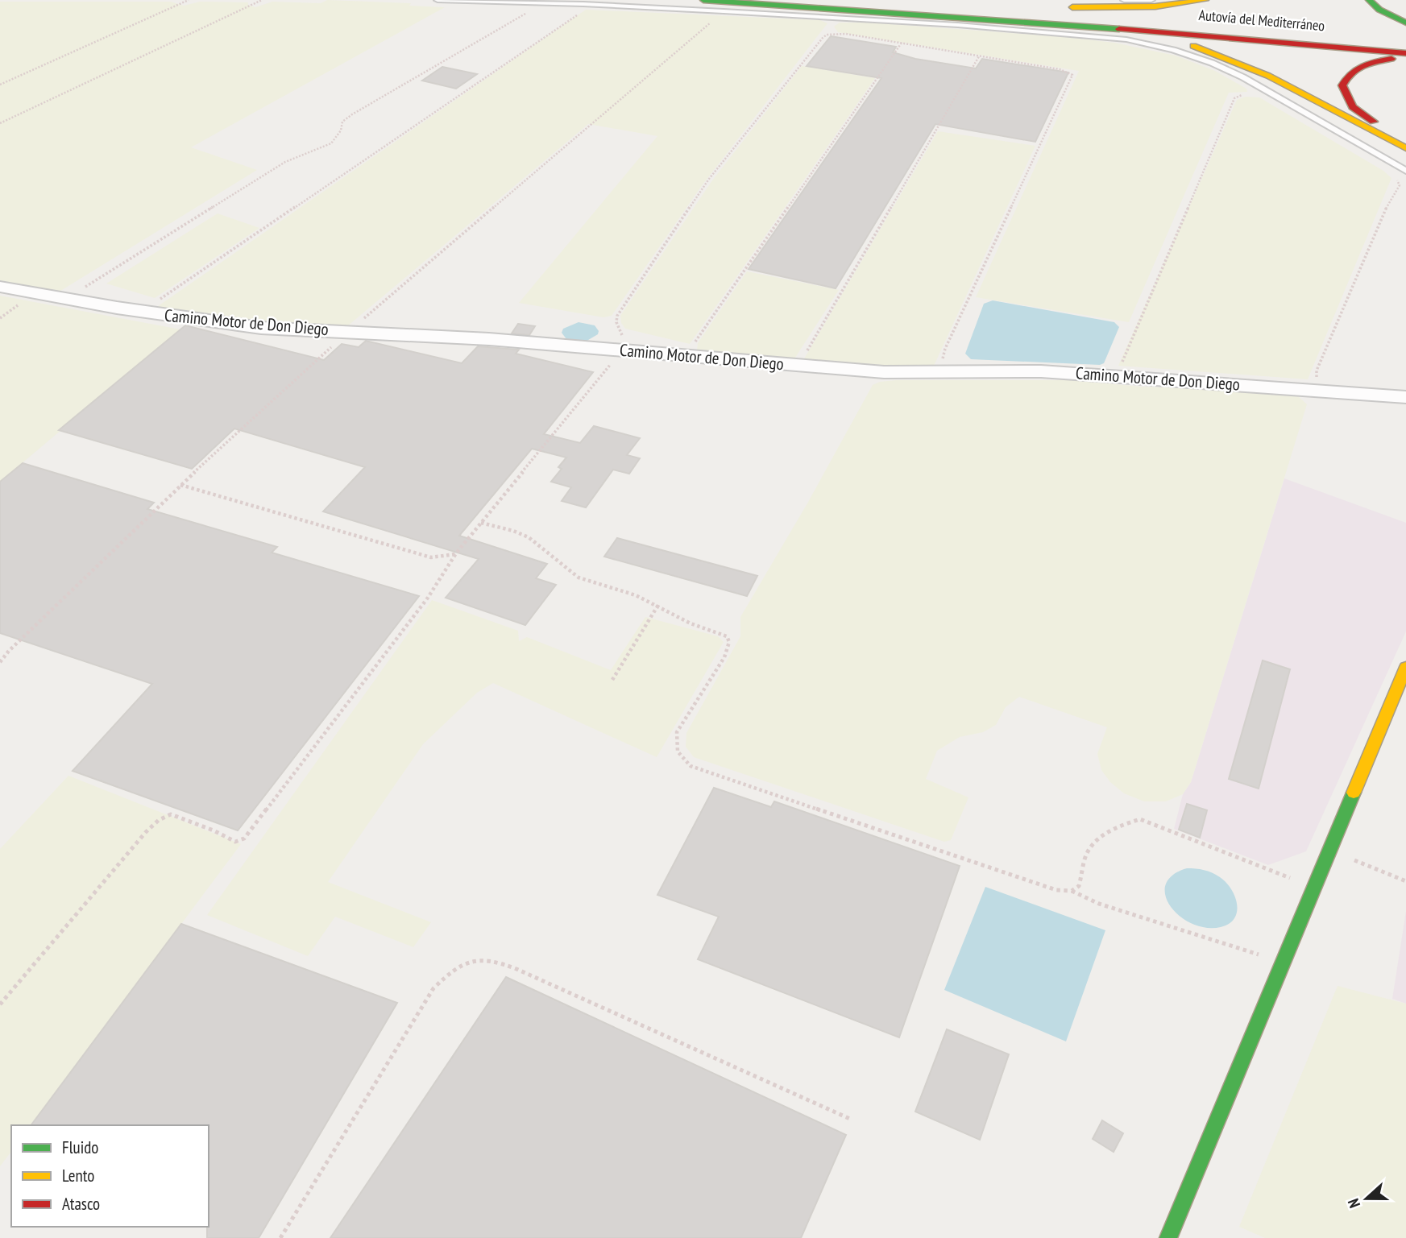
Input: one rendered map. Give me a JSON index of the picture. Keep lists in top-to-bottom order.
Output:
{
  "streets": {
    "main road": ["Autovía del Mediterráneo"],
    "street": ["Camino Motor de Don Diego"]
  },
  "legend": ["Fluido", "Lento", "Atasco"],
  "north": "left"
}
